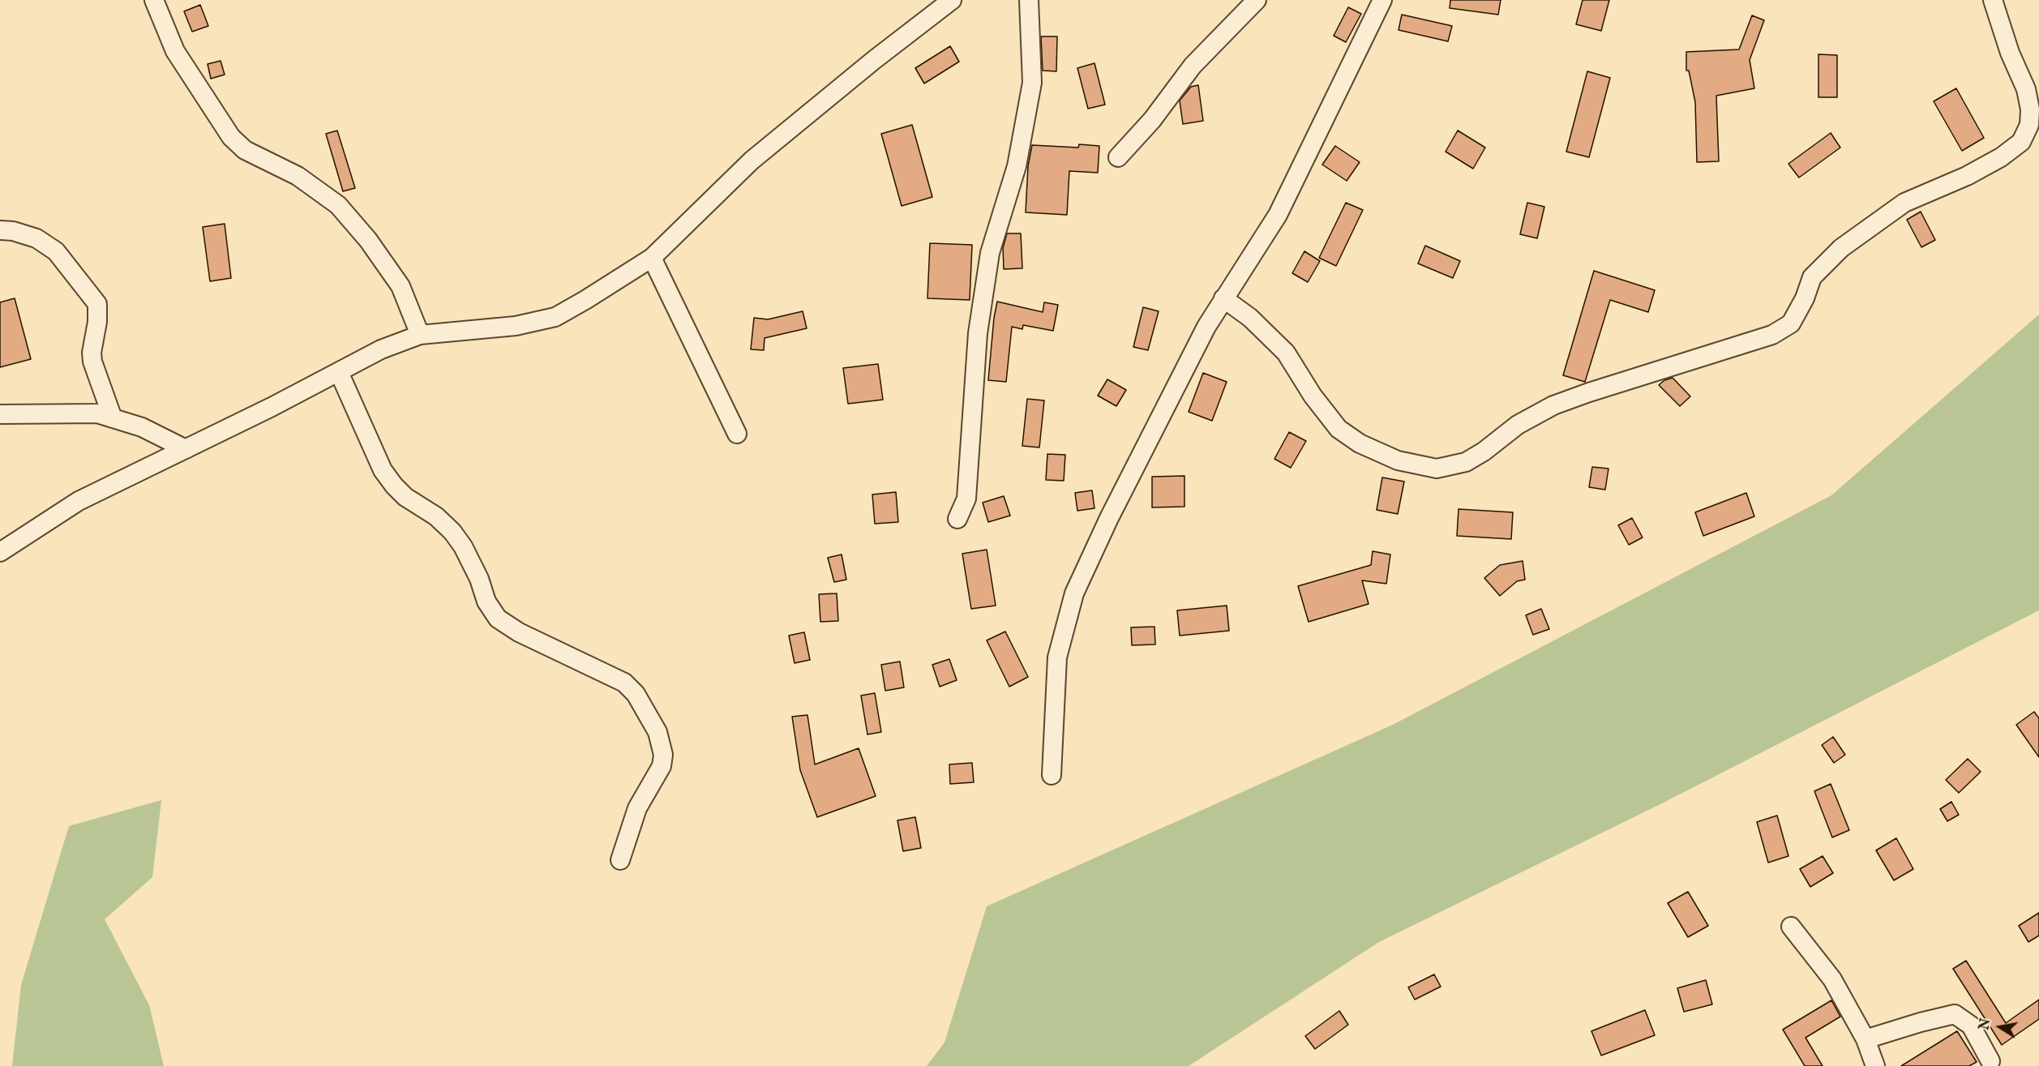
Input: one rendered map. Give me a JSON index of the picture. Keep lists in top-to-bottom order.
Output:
{
  "north": "left"
}
